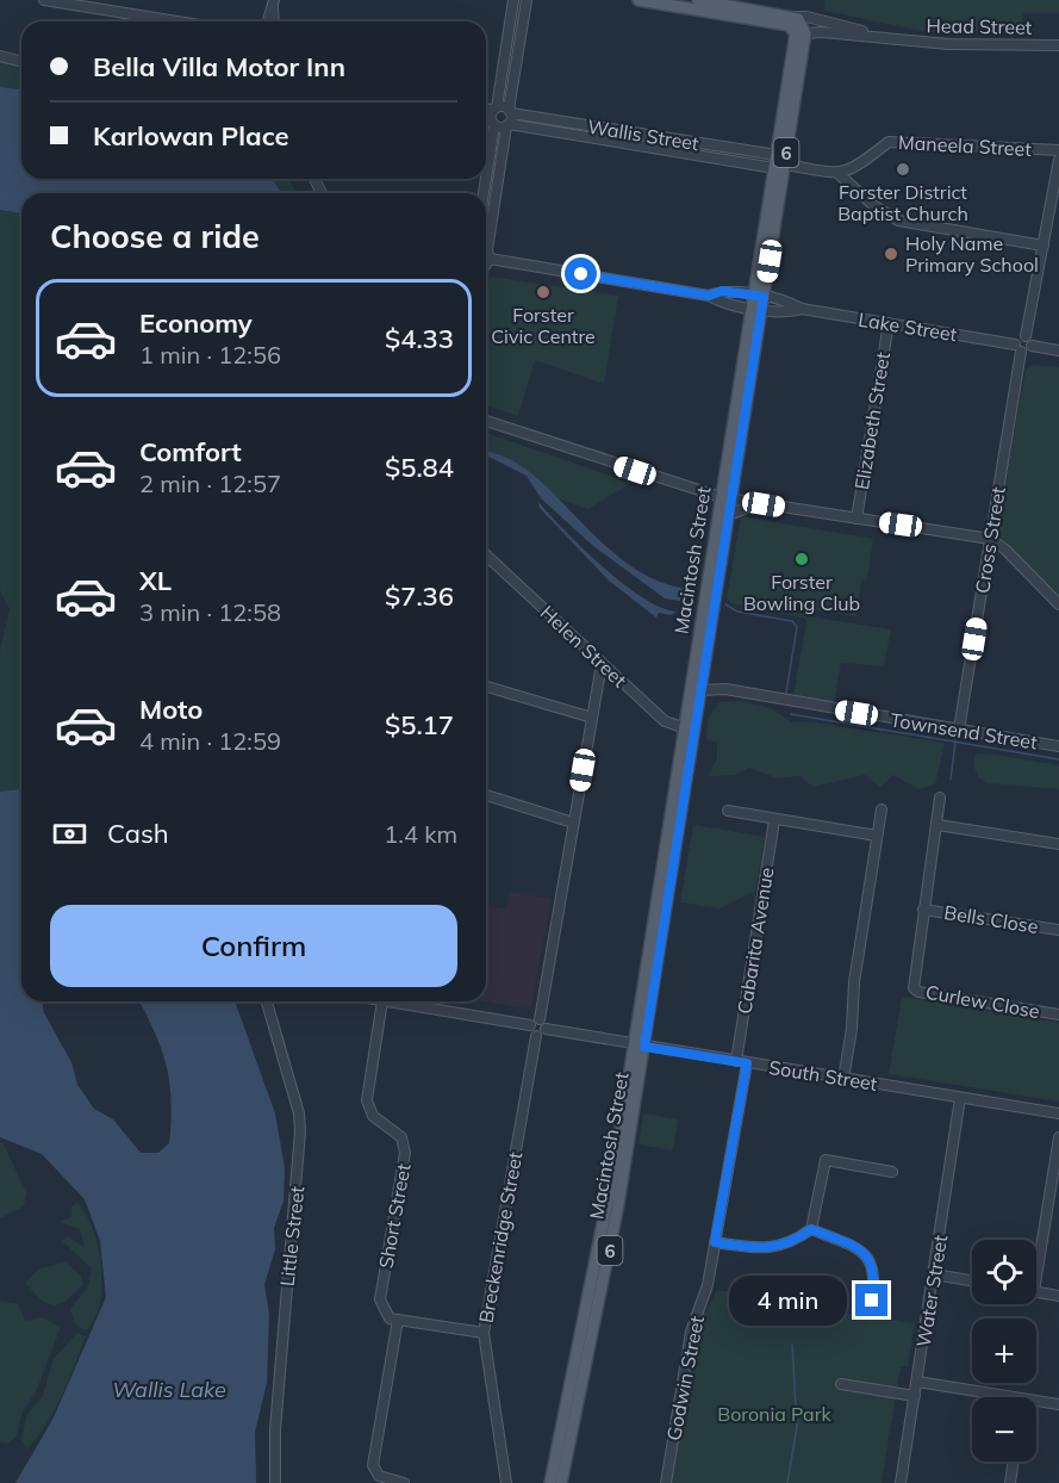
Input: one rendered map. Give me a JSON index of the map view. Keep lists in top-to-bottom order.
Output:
{
  "streets": {
    "main road": ["Head Street", "6", "Macintosh Street"],
    "street": [
      "Wallis Street",
      "Maneela Street",
      "Lake Street",
      "Elizabeth Street",
      "Cross Street",
      "Helen Street",
      "Townsend Street",
      "Bells Close",
      "Cabarita Avenue",
      "Curlew Close",
      "South Street",
      "Short Street",
      "Little Street",
      "Breckenridge Street",
      "Water Street",
      "Godwin Street"
    ]
  },
  "crossings": [
    ["Head Street", "Macintosh Street"],
    ["Wallis Street", "Maneela Street"],
    ["Wallis Street", "Macintosh Street"],
    ["Lake Street", "Elizabeth Street"],
    ["Lake Street", "Cross Street"],
    ["Lake Street", "Macintosh Street"],
    ["Cross Street", "Townsend Street"],
    ["Macintosh Street", "Helen Street"],
    ["Macintosh Street", "Townsend Street"],
    ["Macintosh Street", "South Street"],
    ["Bells Close", "Curlew Close"],
    ["Cabarita Avenue", "South Street"],
    ["South Street", "Water Street"],
    ["South Street", "Godwin Street"]
  ],
  "water": ["Wallis Lake"],
  "parks": ["Boronia Park"],
  "places": [
    "Forster District Baptist Church",
    "Holy Name Primary School",
    "Forster Civic Centre",
    "Forster Bowling Club"
  ],
  "page": {
    "banner": ["Bella Villa Motor Inn", "Karlowan Place"],
    "heading": "Choose a ride",
    "list": [
      {
        "name": "Economy",
        "note": "1 min · 12:56",
        "value": "$4.33"
      },
      {
        "name": "Comfort",
        "note": "2 min · 12:57",
        "value": "$5.84"
      },
      {
        "name": "XL",
        "note": "3 min · 12:58",
        "value": "$7.36"
      },
      {
        "name": "Moto",
        "note": "4 min · 12:59",
        "value": "$5.17"
      }
    ],
    "pay": ["Cash", "1.4 km"],
    "buttons": "Confirm",
    "map_buttons": ["+", "−"],
    "bubble": "4 min"
  }
}
